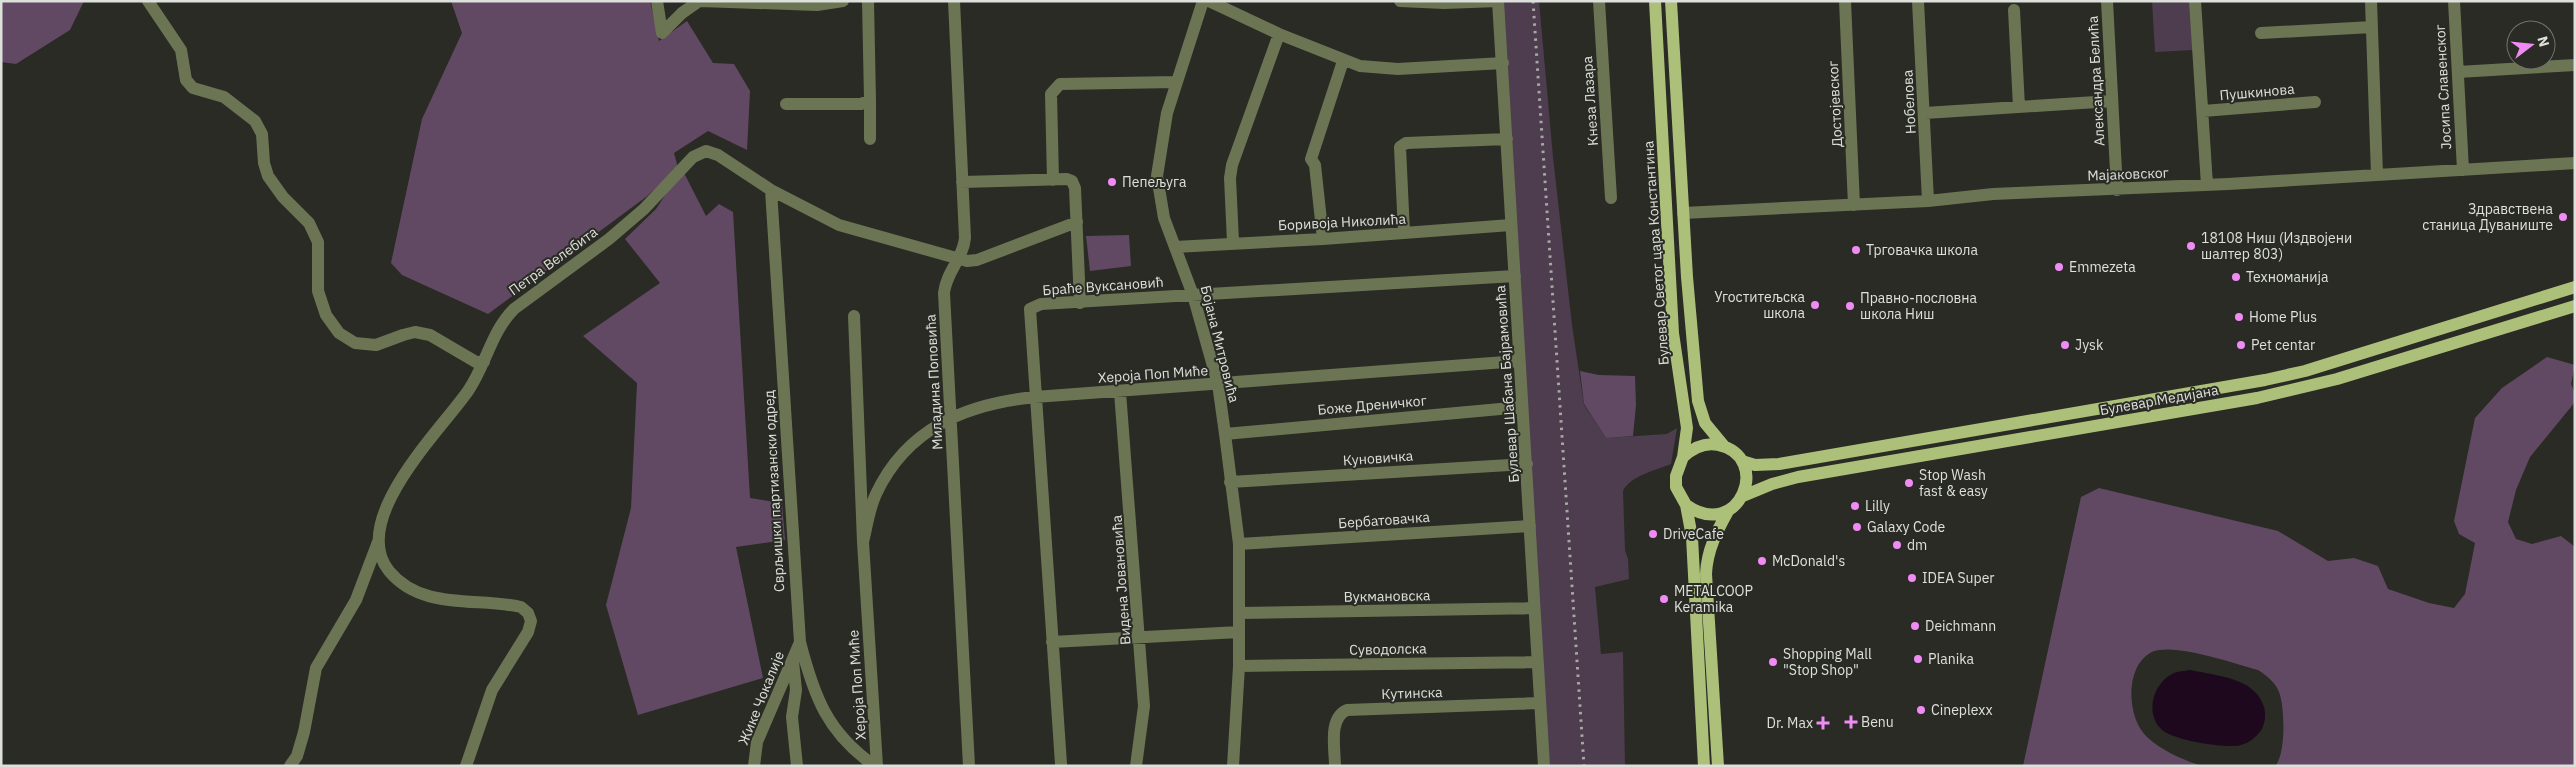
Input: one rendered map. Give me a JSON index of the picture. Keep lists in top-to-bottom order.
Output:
{
  "streets": {
    "main road": ["Булевар Светог цара Константина", "Булевар Медијана"],
    "street": [
      "Александра Белића",
      "Јосипа Славенског",
      "Пушкинова",
      "Кнеза Лазара",
      "Нобелова",
      "Достојевског",
      "Мајаковског",
      "Боривоја Николића",
      "Петра Велебита",
      "Браће Вуксановић",
      "Бојана Митровића",
      "Хероја Поп Миће",
      "Миладина Поповића",
      "Булевар Шабана Бајрамовића",
      "Боже Дреничког",
      "Куновичка",
      "Сврљишки партизански одред",
      "Бербатовачка",
      "Видена Јовановића",
      "Вукмановска",
      "Суводолска",
      "Кутинска",
      "Жике Чокалије"
    ]
  },
  "crossings": [
    ["Александра Белића", "Мајаковског"],
    ["Јосипа Славенског", "Мајаковског"],
    ["Пушкинова", "Мајаковског"],
    ["Нобелова", "Мајаковског"],
    ["Достојевског", "Мајаковског"],
    ["Боривоја Николића", "Бојана Митровића"],
    ["Боривоја Николића", "Булевар Шабана Бајрамовића"],
    ["Булевар Светог цара Константина", "Булевар Медијана"],
    ["Петра Велебита", "Миладина Поповића"],
    ["Петра Велебита", "Сврљишки партизански одред"],
    ["Браће Вуксановић", "Бојана Митровића"],
    ["Браће Вуксановић", "Хероја Поп Миће"],
    ["Браће Вуксановић", "Булевар Шабана Бајрамовића"],
    ["Бојана Митровића", "Хероја Поп Миће"],
    ["Бојана Митровића", "Боже Дреничког"],
    ["Бојана Митровића", "Куновичка"],
    ["Бојана Митровића", "Бербатовачка"],
    ["Бојана Митровића", "Вукмановска"],
    ["Бојана Митровића", "Суводолска"],
    ["Хероја Поп Миће", "Миладина Поповића"],
    ["Хероја Поп Миће", "Булевар Шабана Бајрамовића"],
    ["Хероја Поп Миће", "Сврљишки партизански одред"],
    ["Хероја Поп Миће", "Видена Јовановића"],
    ["Булевар Шабана Бајрамовића", "Боже Дреничког"],
    ["Булевар Шабана Бајрамовића", "Куновичка"],
    ["Булевар Шабана Бајрамовића", "Бербатовачка"],
    ["Булевар Шабана Бајрамовића", "Вукмановска"],
    ["Булевар Шабана Бајрамовића", "Суводолска"],
    ["Булевар Шабана Бајрамовића", "Кутинска"],
    ["Сврљишки партизански одред", "Жике Чокалије"]
  ],
  "places": {
    "other": [
      "Пепељуга",
      "Здравствена станица Дуваниште",
      "18108 Ниш (Издвојени шалтер 803)",
      "Трговачка школа",
      "Emmezeta",
      "Техноманија",
      "Угоститељска школа",
      "Правно-пословна школа Ниш",
      "Home Plus",
      "Jysk",
      "Pet centar",
      "Stop Wash fast & easy",
      "Lilly",
      "Galaxy Code",
      "DriveCafe",
      "dm",
      "McDonald's",
      "IDEA Super",
      "METALCOOP Keramika",
      "Deichmann",
      "Planika",
      "Shopping Mall \"Stop Shop\"",
      "Cineplexx"
    ],
    "health": ["Benu", "Dr. Max"]
  },
  "north": "right"
}
